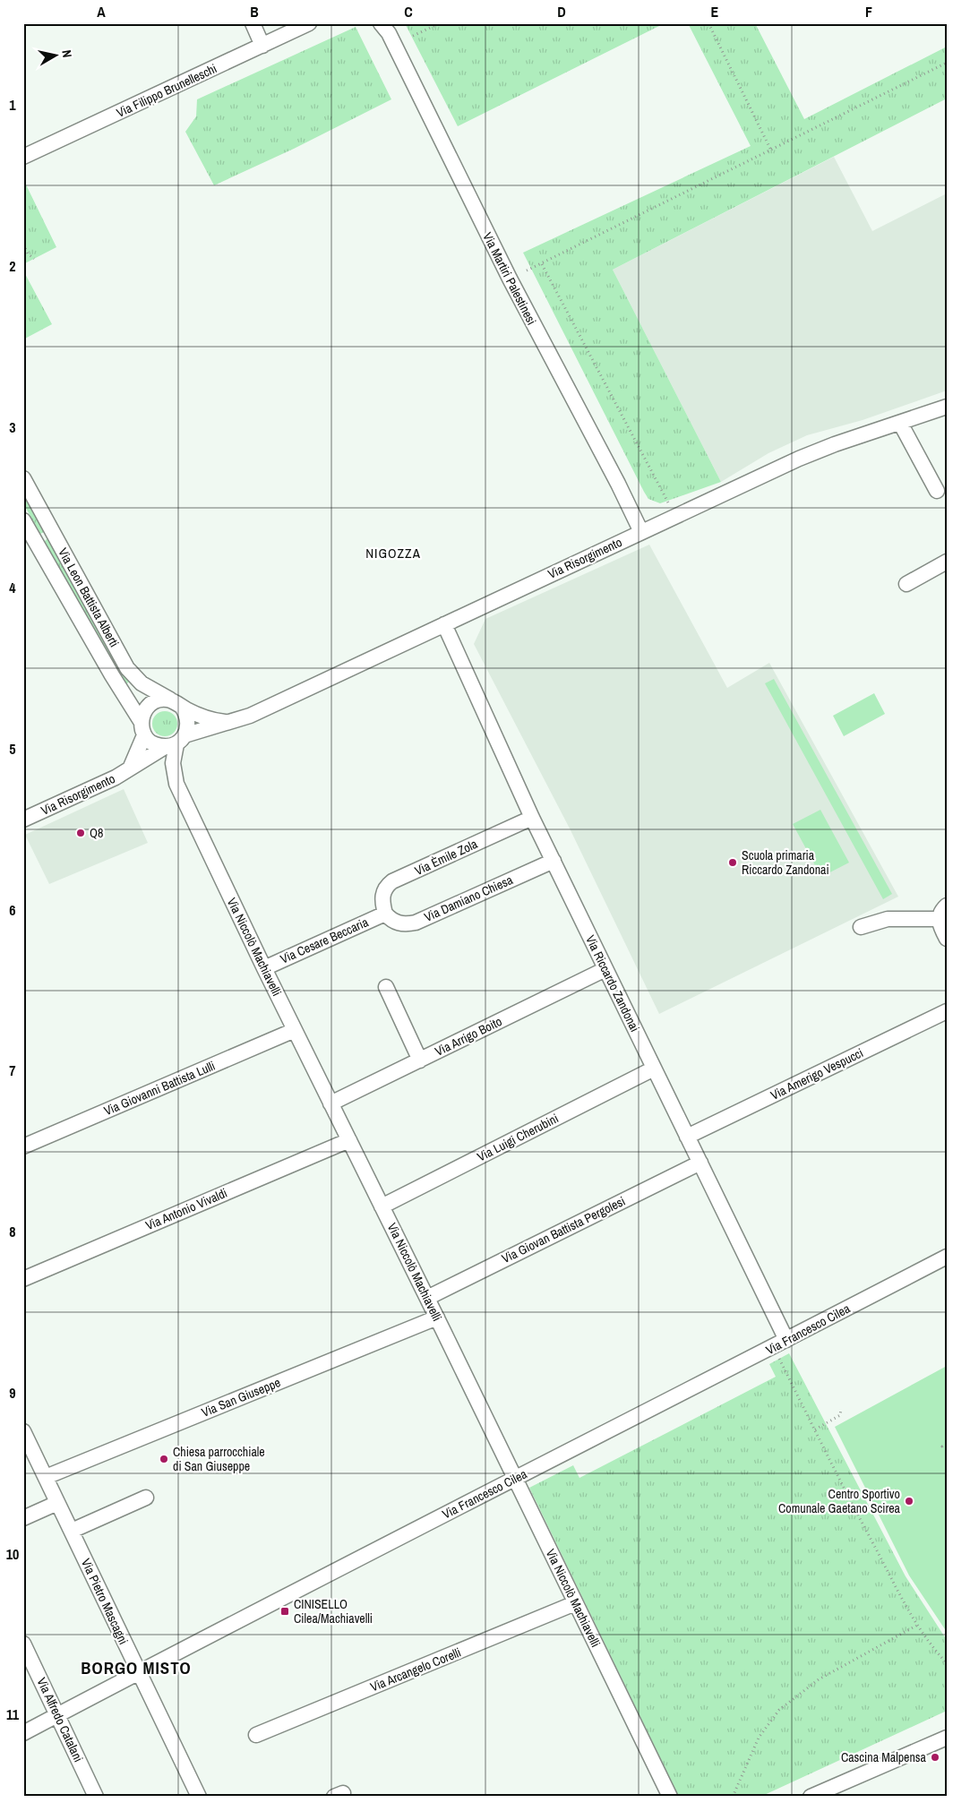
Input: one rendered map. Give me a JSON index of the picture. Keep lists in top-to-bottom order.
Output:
{
  "streets": {
    "street": [
      "Via Filippo Brunelleschi",
      "Via Martiri Palestinesi",
      "Via Risorgimento",
      "Via Leon Battista Alberti",
      "Via Èmile Zola",
      "Via Damiano Chiesa",
      "Via Cesare Beccaria",
      "Via Niccolò Machiavelli",
      "Via Riccardo Zandonai",
      "Via Arrigo Boito",
      "Via Amerigo Vespucci",
      "Via Giovanni Battista Lulli",
      "Via Luigi Cherubini",
      "Via Antonio Vivaldi",
      "Via Giovan Battista Pergolesi",
      "Via Francesco Cilea",
      "Via San Giuseppe",
      "Via Pietro Mascagni",
      "Via Arcangelo Corelli",
      "Via Alfredo Catalani"
    ]
  },
  "crossings": [
    ["Via Martiri Palestinesi", "Via Risorgimento"],
    ["Via Risorgimento", "Via Leon Battista Alberti"],
    ["Via Risorgimento", "Via Niccolò Machiavelli"],
    ["Via Risorgimento", "Via Riccardo Zandonai"],
    ["Via Leon Battista Alberti", "Via Niccolò Machiavelli"],
    ["Via Èmile Zola", "Via Damiano Chiesa"],
    ["Via Èmile Zola", "Via Cesare Beccaria"],
    ["Via Èmile Zola", "Via Riccardo Zandonai"],
    ["Via Damiano Chiesa", "Via Cesare Beccaria"],
    ["Via Damiano Chiesa", "Via Riccardo Zandonai"],
    ["Via Cesare Beccaria", "Via Niccolò Machiavelli"],
    ["Via Niccolò Machiavelli", "Via Arrigo Boito"],
    ["Via Niccolò Machiavelli", "Via Giovanni Battista Lulli"],
    ["Via Niccolò Machiavelli", "Via Luigi Cherubini"],
    ["Via Niccolò Machiavelli", "Via Antonio Vivaldi"],
    ["Via Niccolò Machiavelli", "Via Giovan Battista Pergolesi"],
    ["Via Niccolò Machiavelli", "Via Francesco Cilea"],
    ["Via Niccolò Machiavelli", "Via San Giuseppe"],
    ["Via Niccolò Machiavelli", "Via Arcangelo Corelli"],
    ["Via Riccardo Zandonai", "Via Arrigo Boito"],
    ["Via Riccardo Zandonai", "Via Amerigo Vespucci"],
    ["Via Riccardo Zandonai", "Via Luigi Cherubini"],
    ["Via Riccardo Zandonai", "Via Giovan Battista Pergolesi"],
    ["Via Riccardo Zandonai", "Via Francesco Cilea"],
    ["Via Francesco Cilea", "Via Pietro Mascagni"],
    ["Via Francesco Cilea", "Via Alfredo Catalani"],
    ["Via San Giuseppe", "Via Pietro Mascagni"]
  ],
  "districts": ["NIGOZZA", "BORGO MISTO"],
  "places": {
    "other": [
      "Q8",
      "Scuola primaria Riccardo Zandonai",
      "Chiesa parrocchiale di San Giuseppe",
      "Centro Sportivo Comunale Gaetano Scirea",
      "Cascina Malpensa"
    ],
    "transit": ["CINISELLO Cilea/Machiavelli"]
  },
  "north": "right",
  "grid": {
    "columns": [
      "A",
      "B",
      "C",
      "D",
      "E",
      "F"
    ],
    "rows": [
      "1",
      "2",
      "3",
      "4",
      "5",
      "6",
      "7",
      "8",
      "9",
      "10",
      "11"
    ]
  }
}
